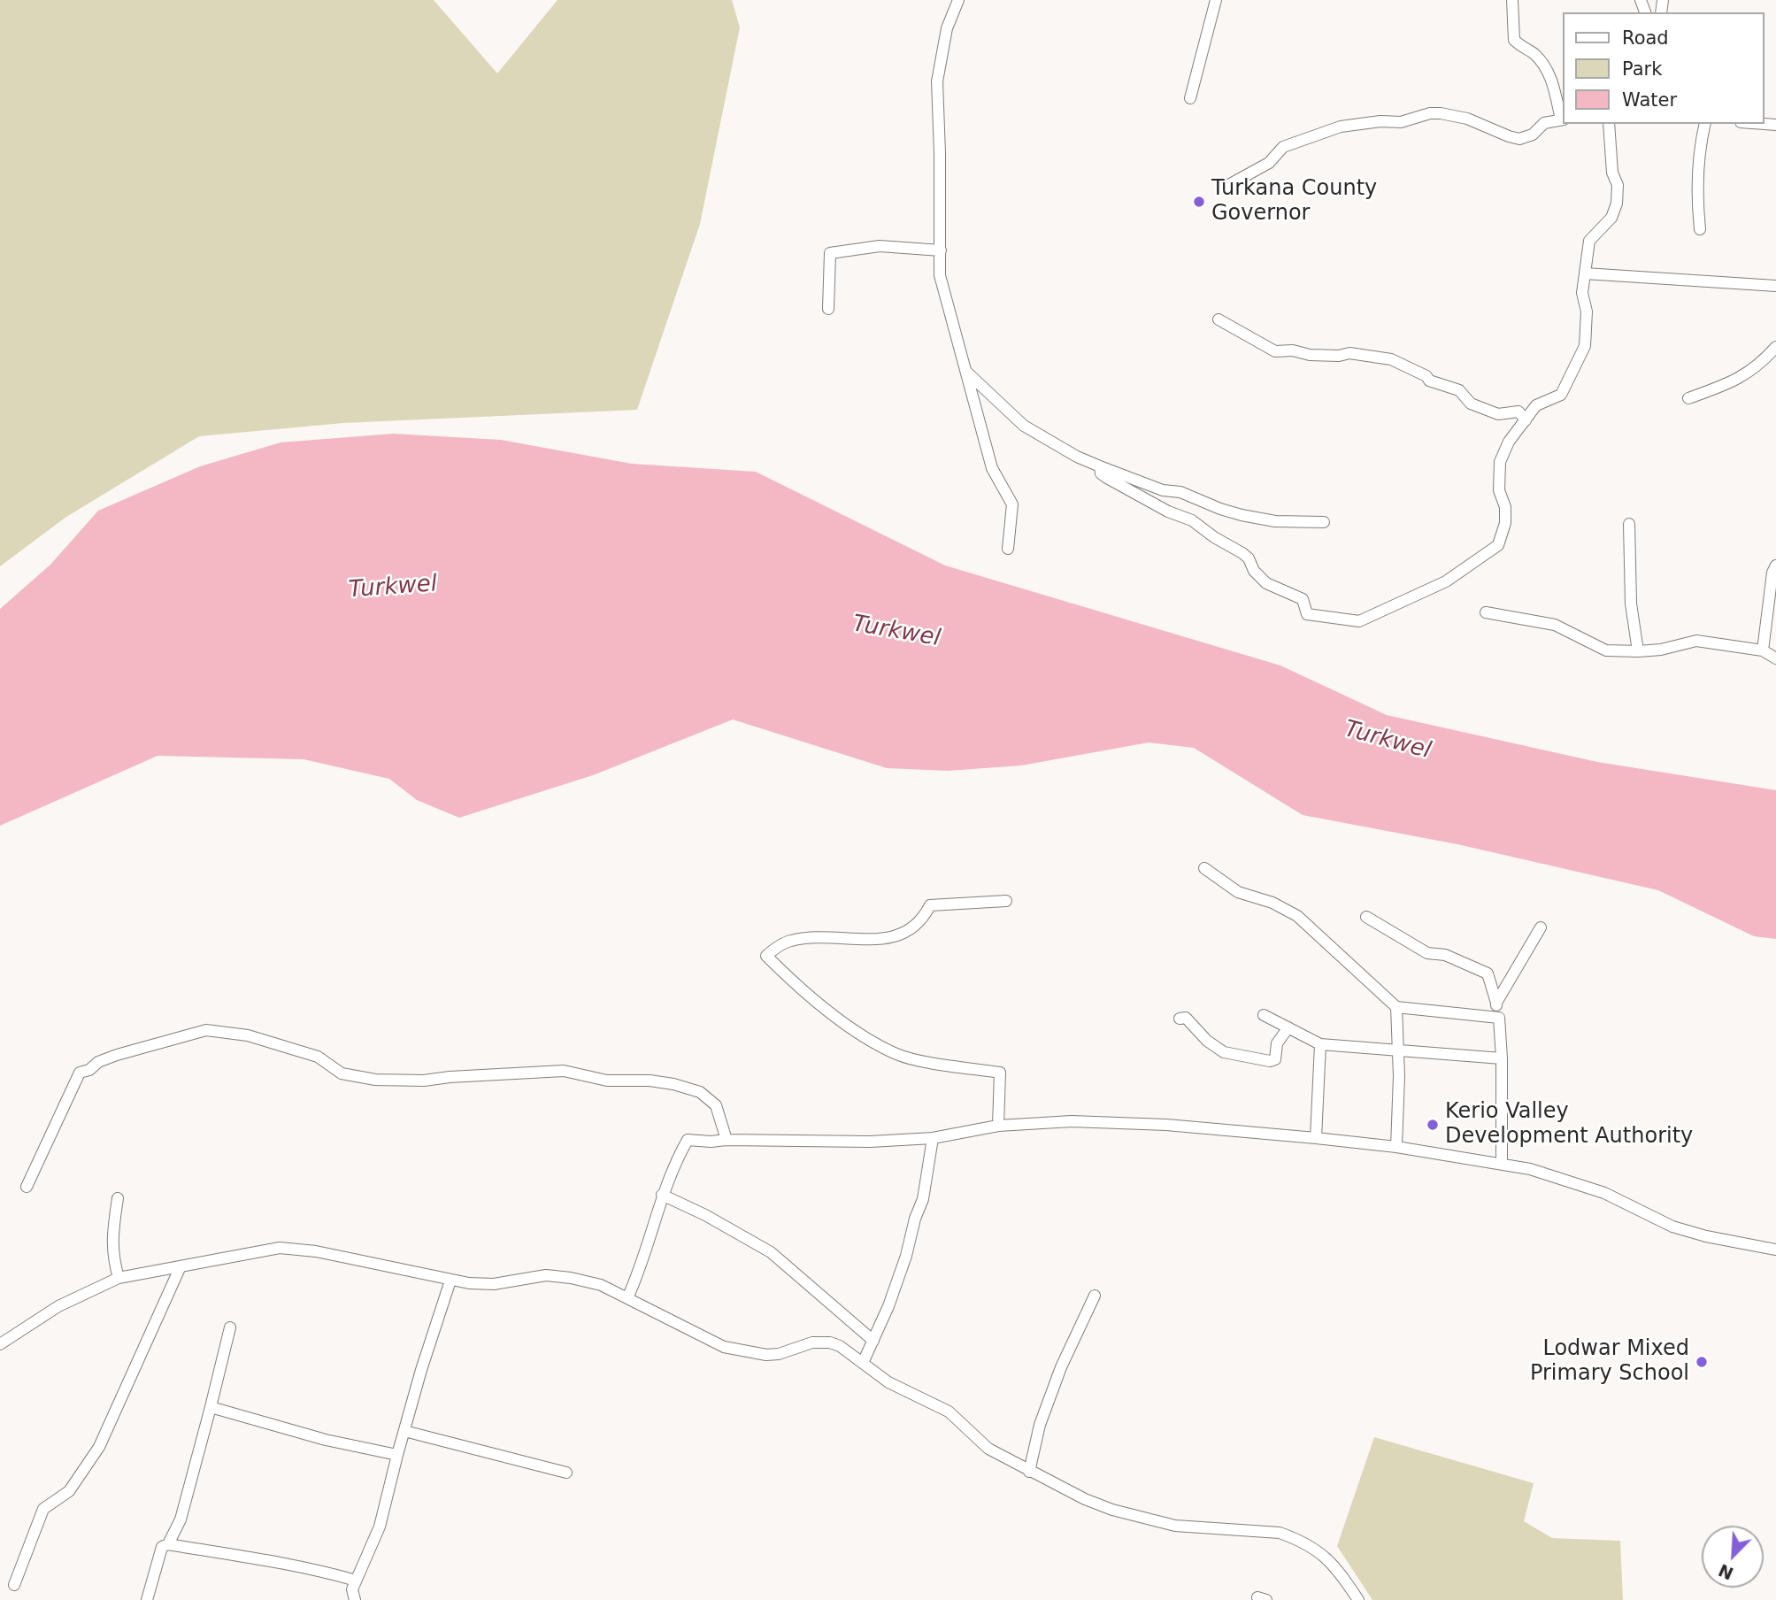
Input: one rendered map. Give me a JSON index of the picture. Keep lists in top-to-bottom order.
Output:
{
  "water": ["Turkwel"],
  "places": ["Turkana County Governor", "Kerio Valley Development Authority", "Lodwar Mixed Primary School"],
  "legend": ["Road", "Park", "Water"],
  "north": "bottom left"
}
